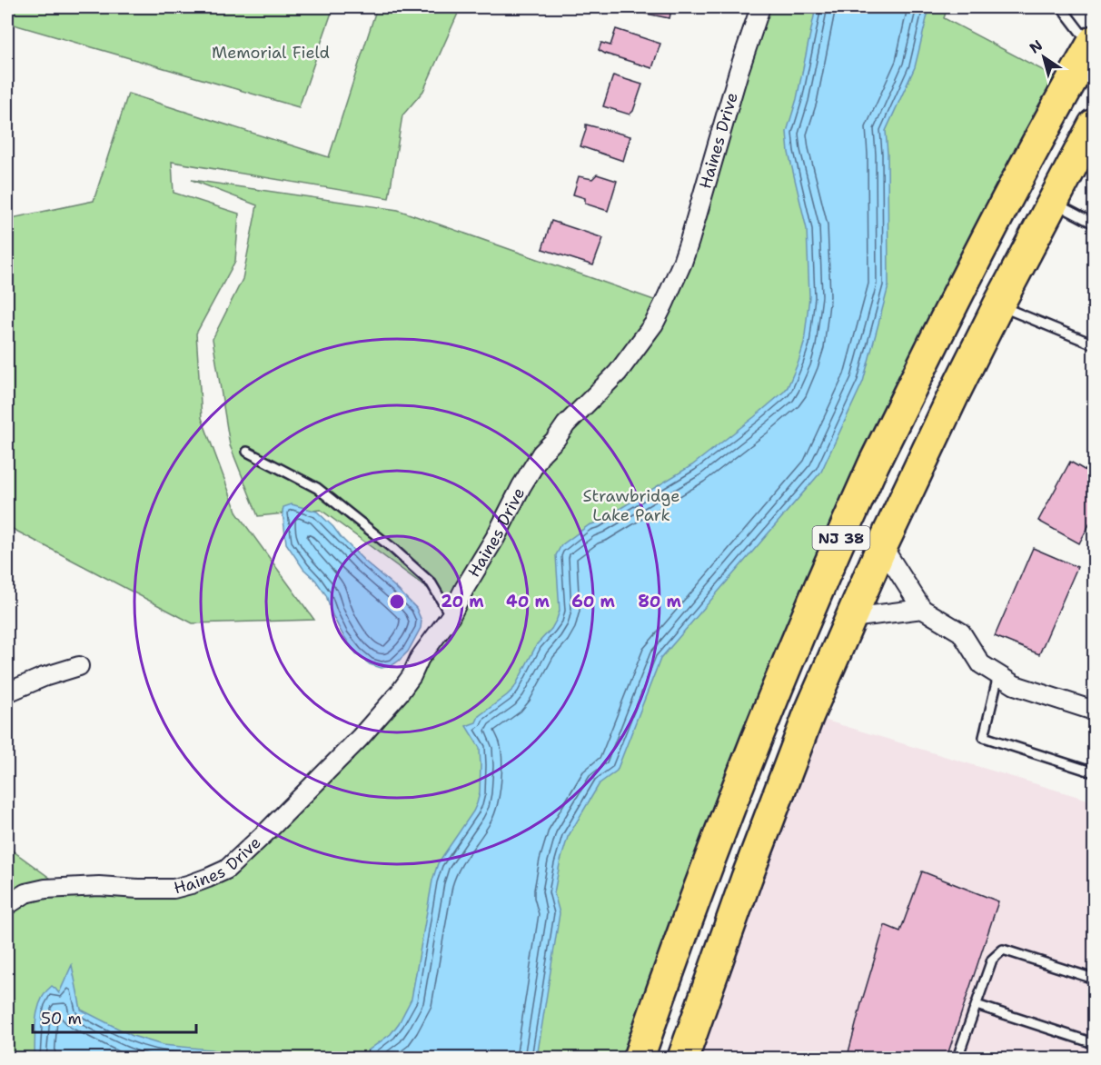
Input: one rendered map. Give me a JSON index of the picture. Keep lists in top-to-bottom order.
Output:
{
  "streets": {
    "highway": ["NJ 38"],
    "street": ["Haines Drive"]
  },
  "parks": ["Memorial Field", "Strawbridge Lake Park"],
  "scale_bar": "50 m",
  "north": "top left",
  "rings": [
    "20 m",
    "40 m",
    "60 m",
    "80 m"
  ]
}
